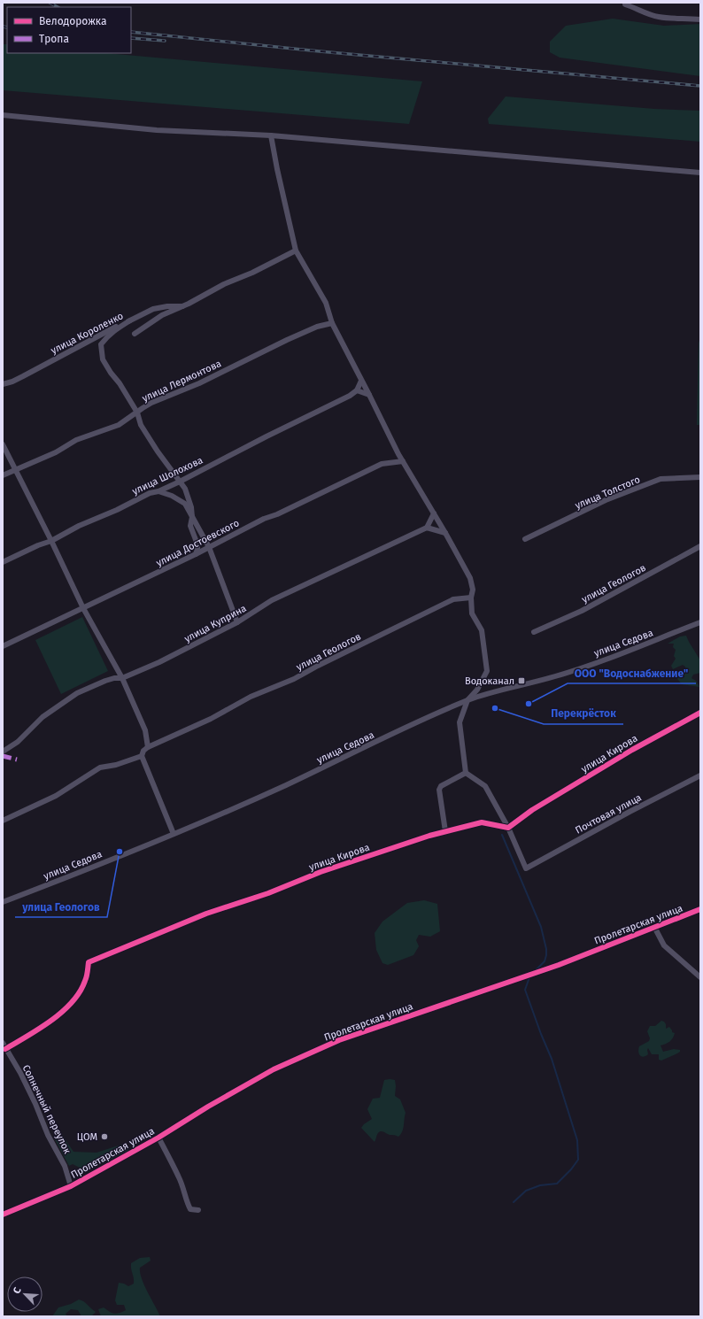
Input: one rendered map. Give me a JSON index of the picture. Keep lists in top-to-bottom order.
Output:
{
  "streets": {
    "street": [
      "улица Короленко",
      "улица Лермонтова",
      "улица Шолохова",
      "улица Толстого",
      "улица Достоевского",
      "улица Геологов",
      "улица Куприна",
      "улица Седова",
      "улица Кирова",
      "Почтовая улица",
      "Пролетарская улица",
      "Солнечный переулок"
    ]
  },
  "crossings": [
    ["улица Кирова", "Почтовая улица"],
    ["улица Кирова", "Солнечный переулок"],
    ["Пролетарская улица", "Солнечный переулок"]
  ],
  "places": {
    "transit": ["Водоканал"],
    "other": [
      "ООО \"Водоснабжение\"",
      "Перекрёсток",
      "улица Геологов",
      "ЦОМ"
    ]
  },
  "legend": ["Велодорожка", "Тропа"],
  "north": "top left"
}
